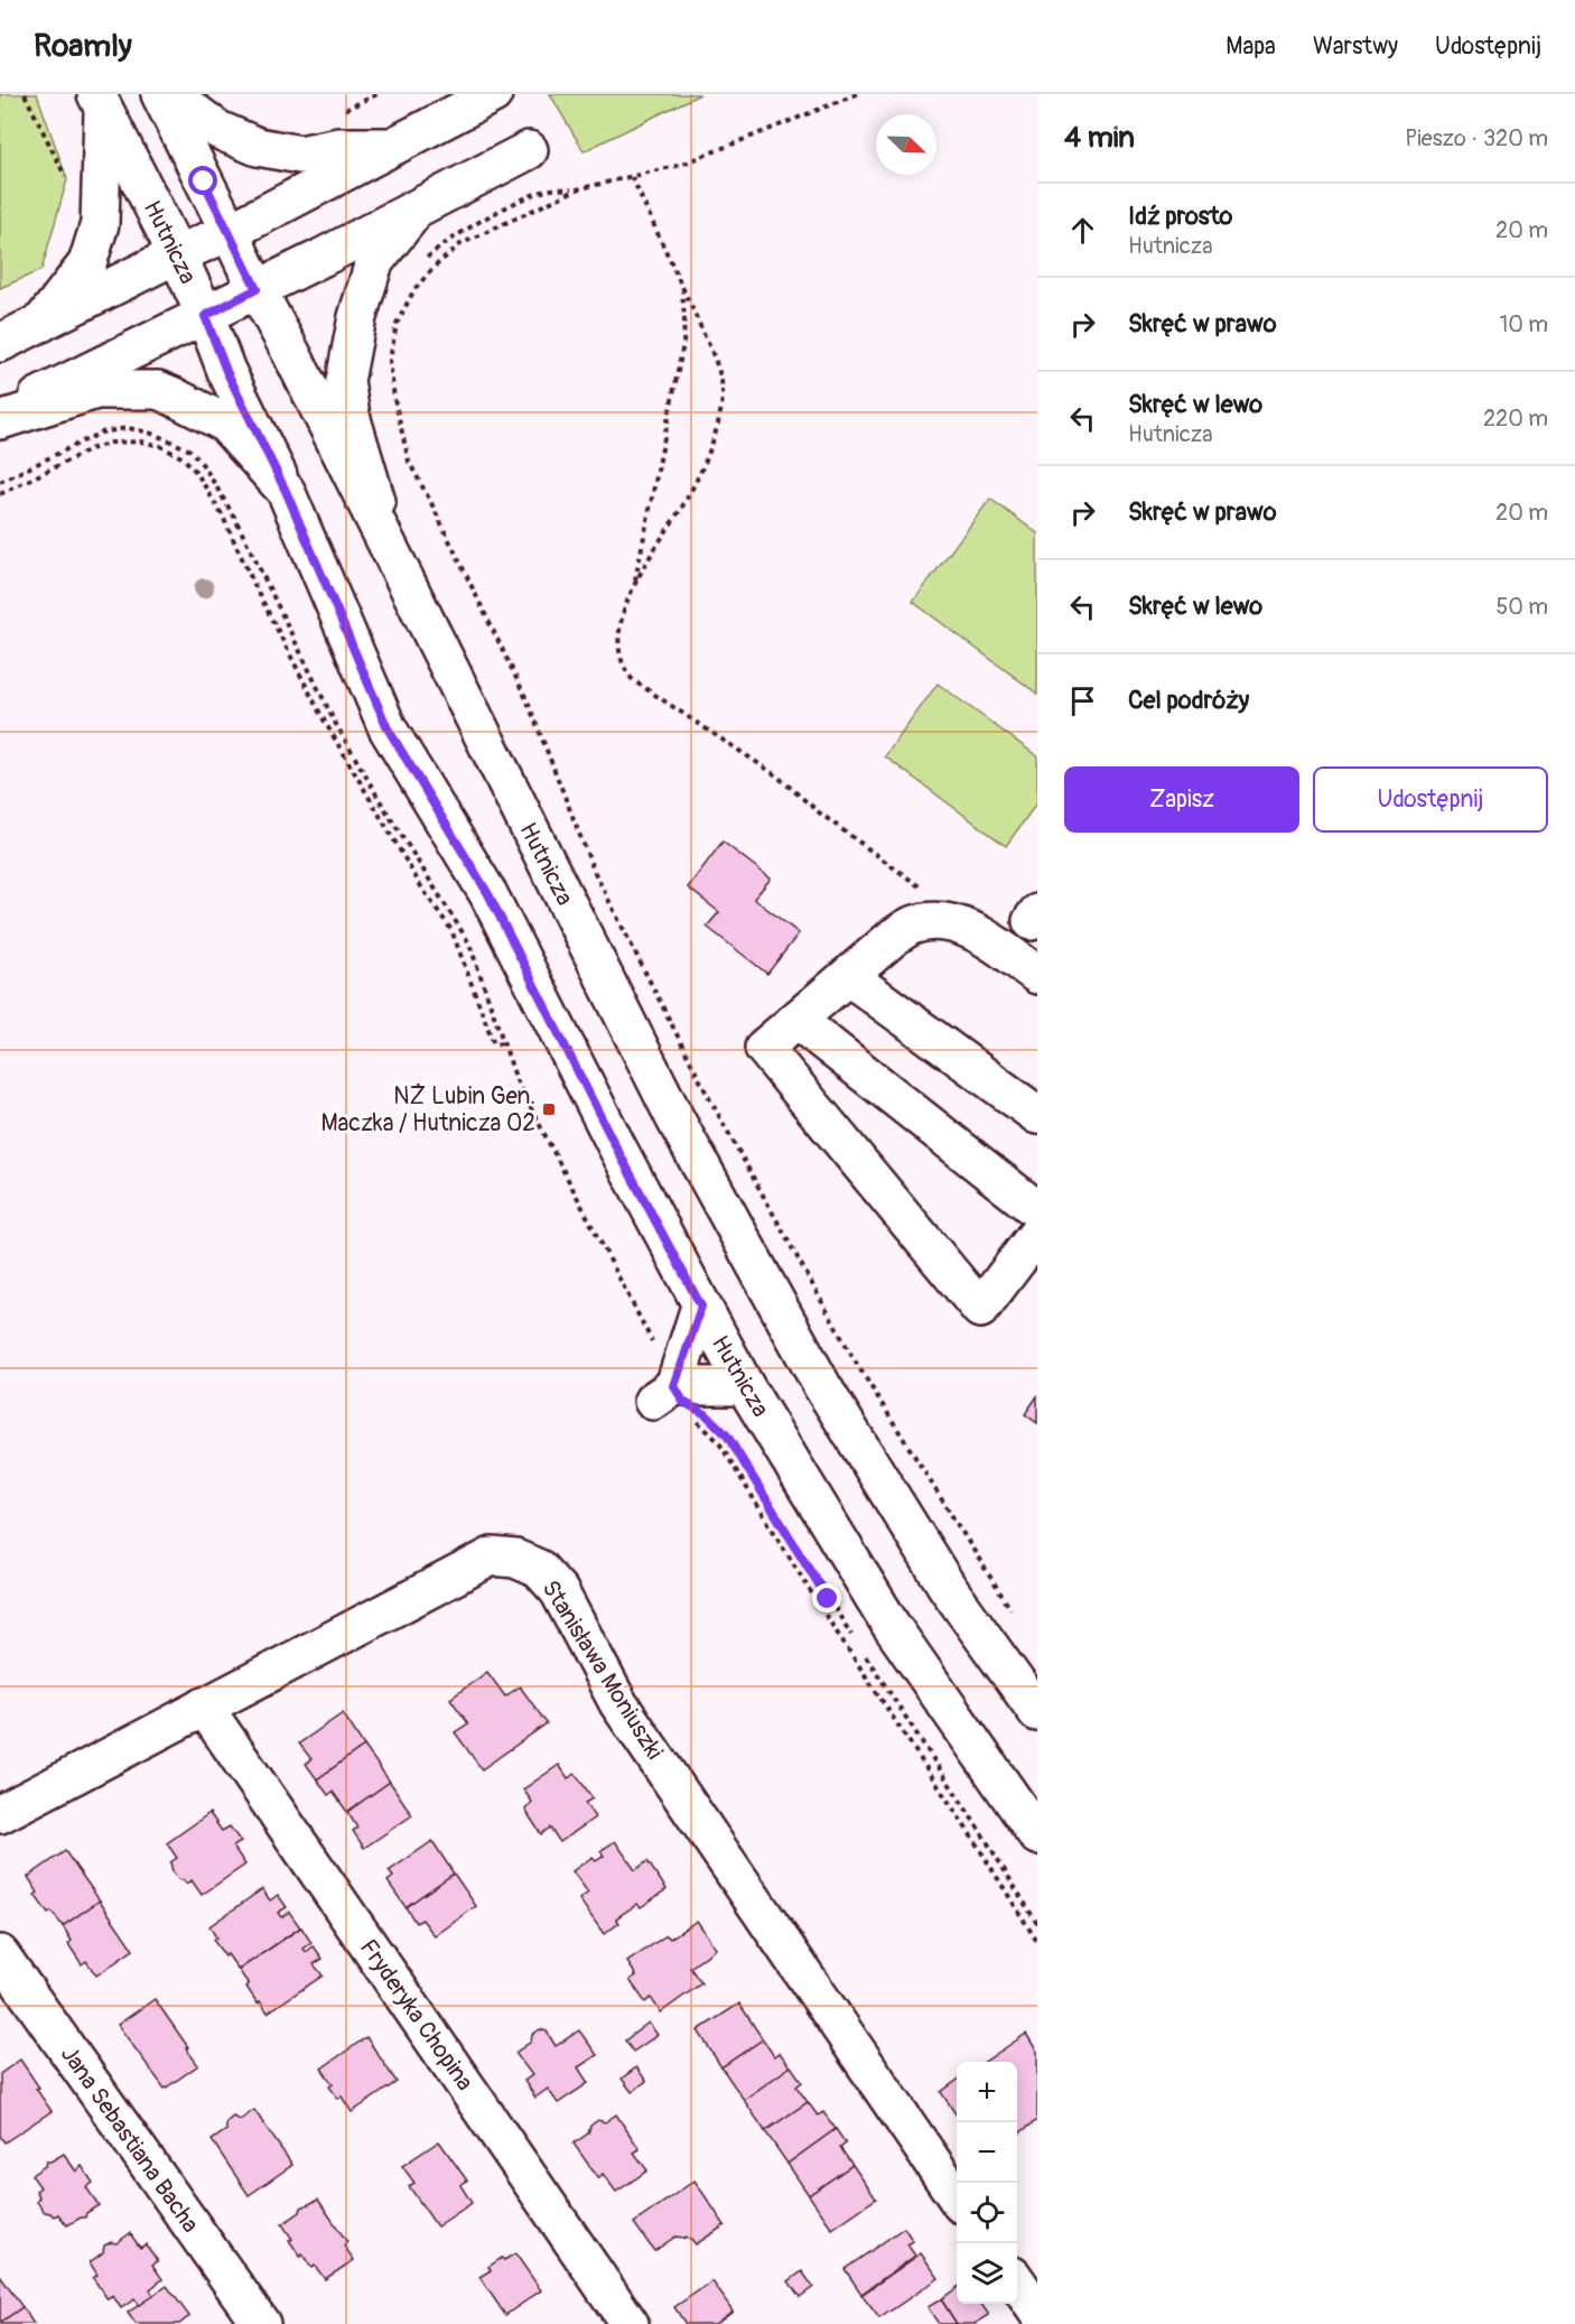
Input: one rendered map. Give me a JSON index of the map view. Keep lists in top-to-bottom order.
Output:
{
  "streets": {
    "main road": [
      "Hutnicza",
      "Stanisława Moniuszki",
      "Fryderyka Chopina",
      "Jana Sebastiana Bacha"
    ]
  },
  "crossings": [
    ["Stanisława Moniuszki", "Fryderyka Chopina"]
  ],
  "places": {
    "transit": ["NŻ Lubin Gen. Maczka / Hutnicza 02"]
  },
  "north": "bottom right",
  "page": {
    "header": "Roamly",
    "nav": ["Mapa", "Warstwy", "Udostępnij"],
    "heading": ["4 min", "Pieszo · 320 m"],
    "list": [
      ["Idź prosto", "Hutnicza", "20 m"],
      ["Skręć w prawo", "10 m"],
      ["Skręć w lewo", "Hutnicza", "220 m"],
      ["Skręć w prawo", "20 m"],
      ["Skręć w lewo", "50 m"],
      "Cel podróży"
    ],
    "buttons": ["Zapisz", "Udostępnij"],
    "map_buttons": ["+", "−"]
  }
}
